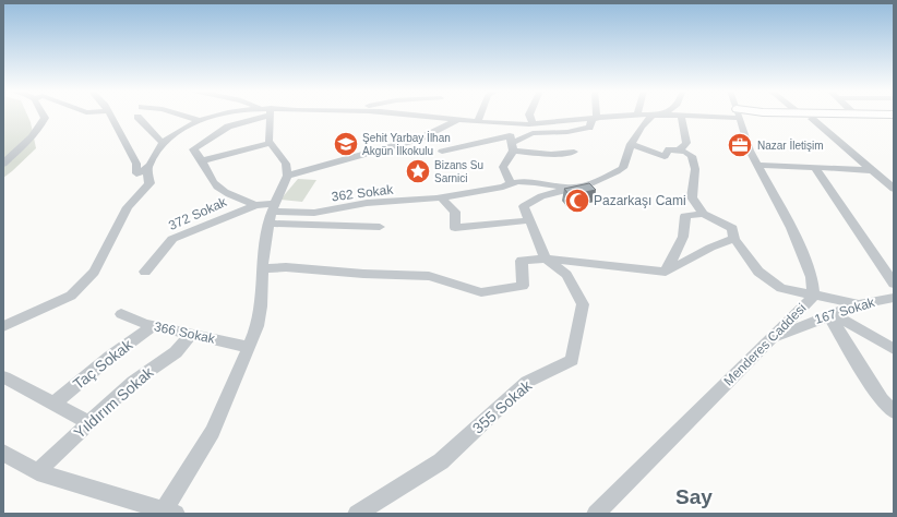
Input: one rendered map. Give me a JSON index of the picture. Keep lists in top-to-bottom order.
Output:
{
  "streets": {
    "street": [
      "362 Sokak",
      "372 Sokak",
      "167 Sokak",
      "366 Sokak",
      "Menderes Caddesi",
      "Taç Sokak",
      "Yıldırım Sokak",
      "355 Sokak"
    ]
  },
  "crossings": [
    ["362 Sokak", "372 Sokak"],
    ["362 Sokak", "355 Sokak"],
    ["167 Sokak", "Menderes Caddesi"],
    ["366 Sokak", "Taç Sokak"],
    ["366 Sokak", "Yıldırım Sokak"]
  ],
  "districts": ["Say"],
  "places": {
    "school or university": ["Şehit Yarbay İlhan Akgün İlkokulu"],
    "office": ["Nazar İletişim"],
    "place": ["Bizans Su Sarnici"],
    "mosque": ["Pazarkaşı Cami"]
  }
}
